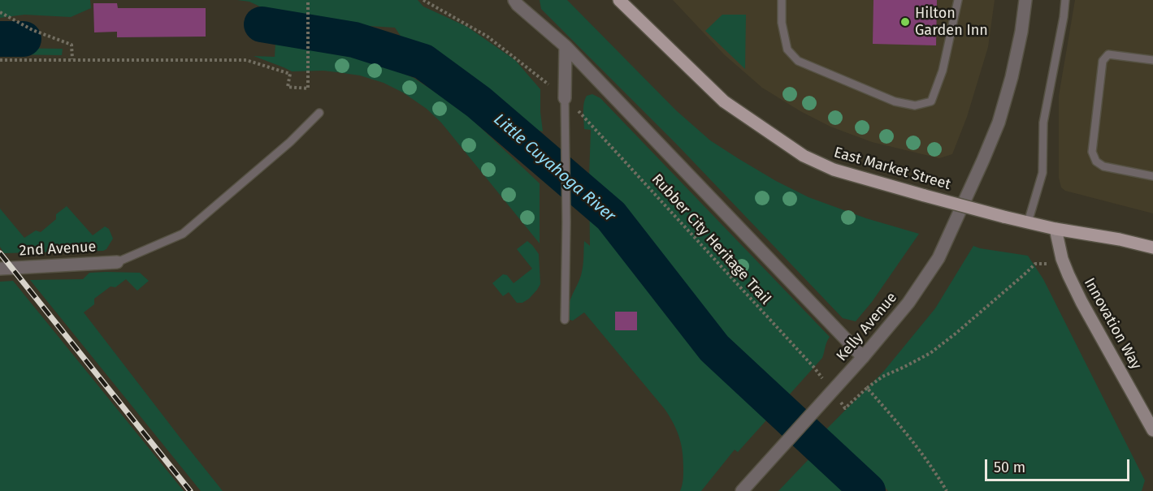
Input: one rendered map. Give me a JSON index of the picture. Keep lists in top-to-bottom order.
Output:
{
  "streets": {
    "main road": ["East Market Street", "Innovation Way"],
    "street": ["2nd Avenue", "Kelly Avenue"],
    "path": ["Rubber City Heritage Trail"]
  },
  "crossings": [
    ["East Market Street", "Innovation Way"],
    ["Rubber City Heritage Trail", "Kelly Avenue"]
  ],
  "water": ["Little Cuyahoga River"],
  "places": ["Hilton Garden Inn"],
  "scale_bar": "50 m"
}
